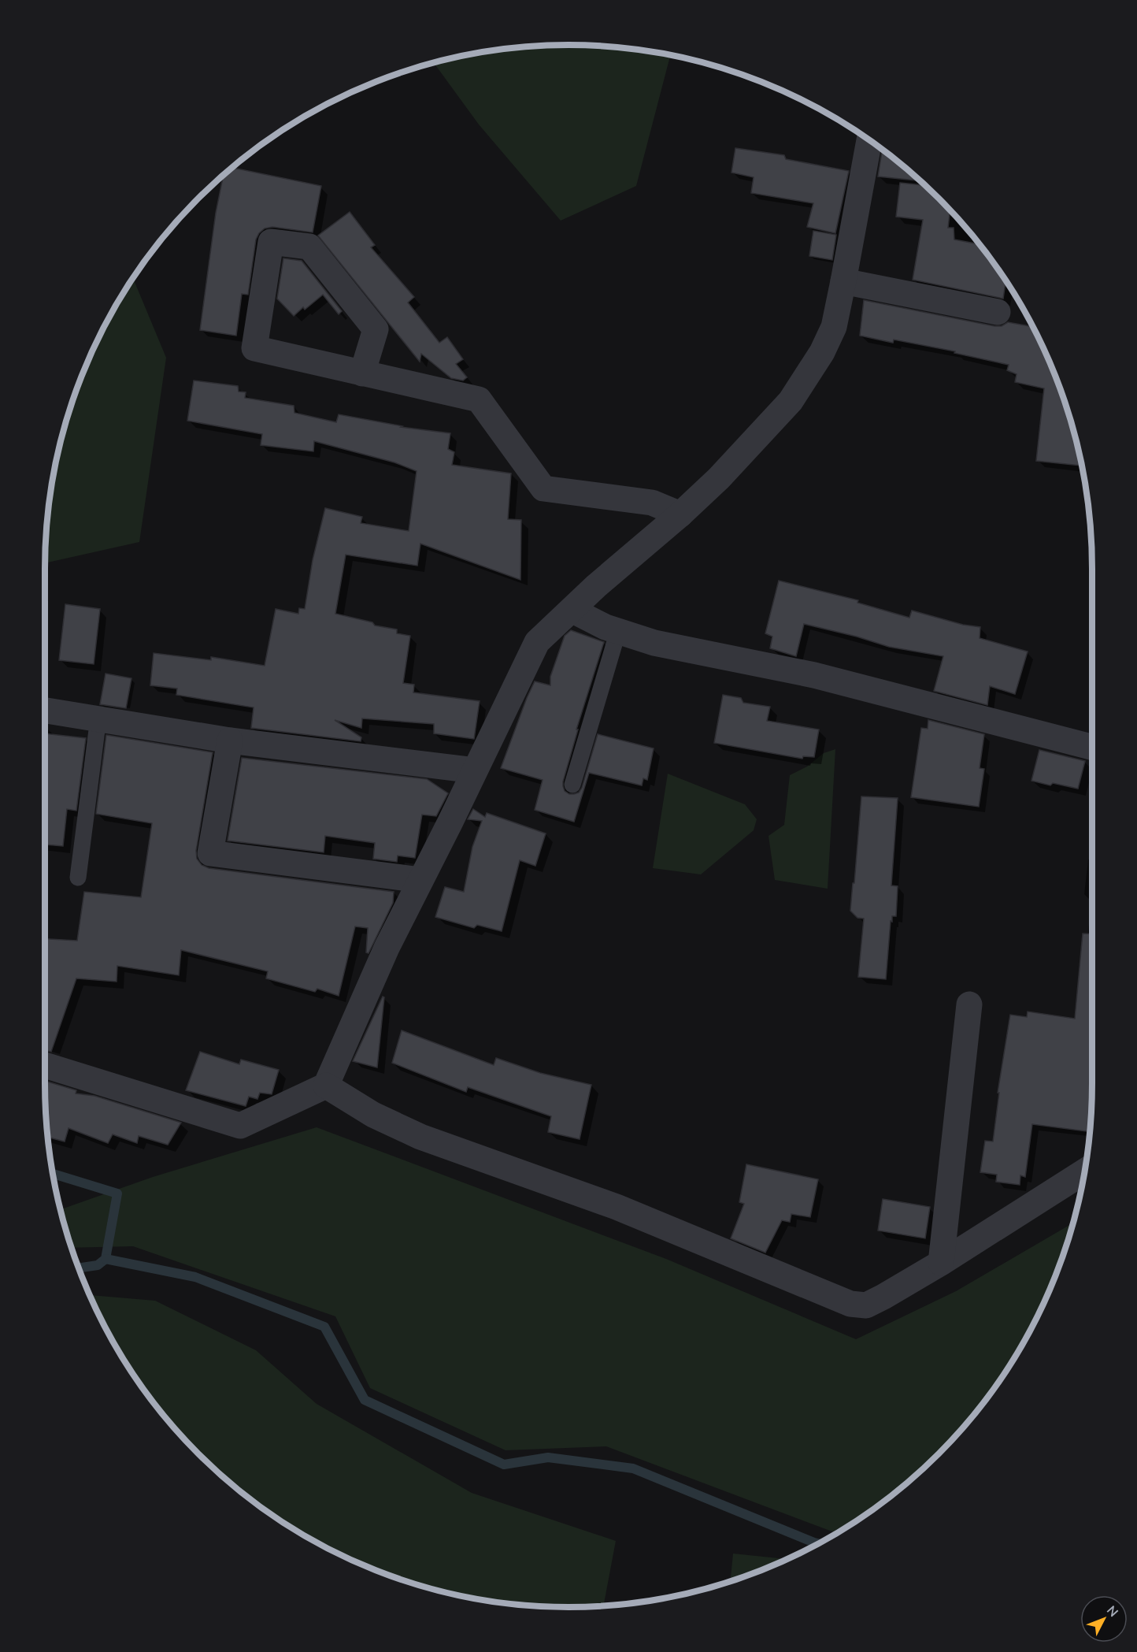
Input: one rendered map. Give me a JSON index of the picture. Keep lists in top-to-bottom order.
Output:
{
  "north": "top right"
}
